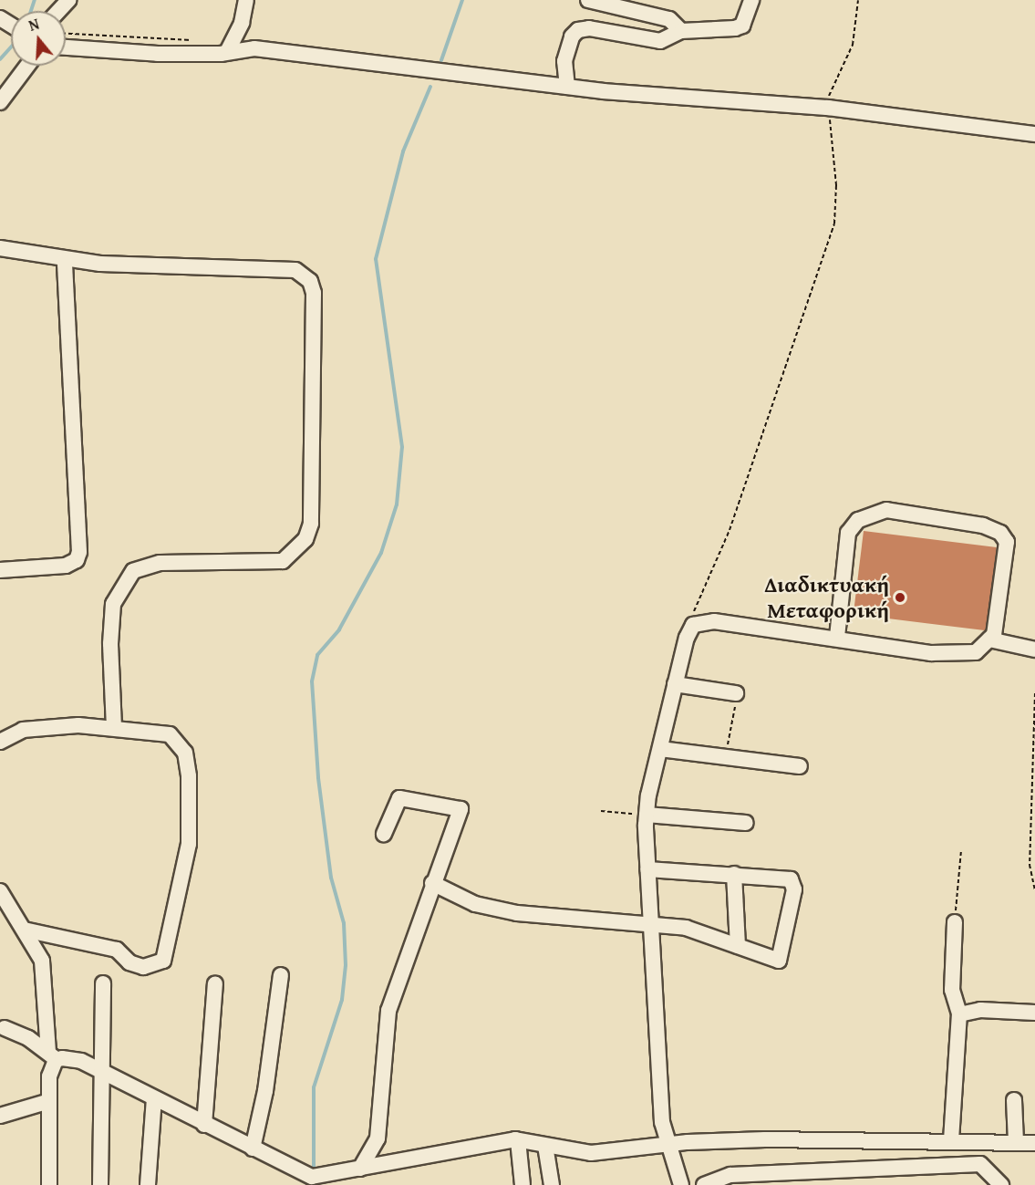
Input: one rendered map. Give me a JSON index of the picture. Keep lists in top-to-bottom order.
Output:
{
  "places": ["Διαδικτυακή Μεταφορική"],
  "north": "top"
}
